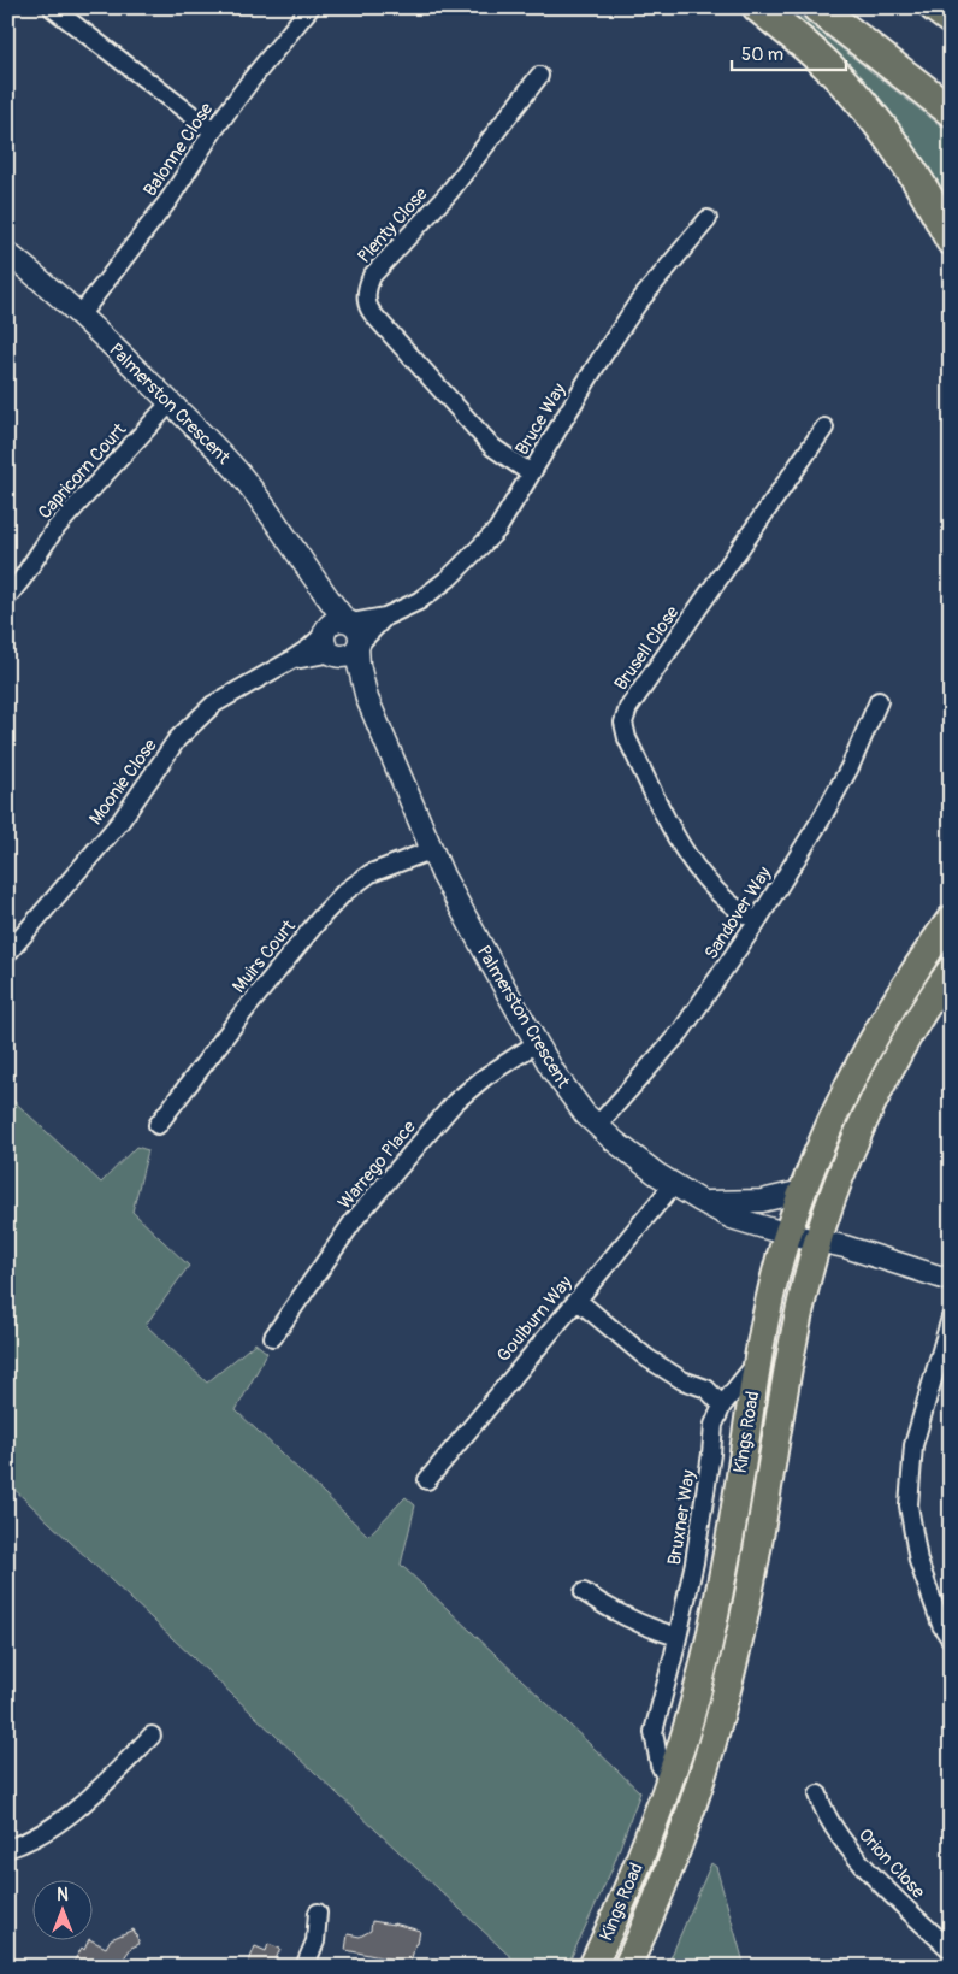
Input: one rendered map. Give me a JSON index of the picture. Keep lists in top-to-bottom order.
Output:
{
  "streets": {
    "main road": ["Kings Road"],
    "street": [
      "Balonne Close",
      "Plenty Close",
      "Palmerston Crescent",
      "Bruce Way",
      "Capricorn Court",
      "Brusell Close",
      "Moonie Close",
      "Sandover Way",
      "Muirs Court",
      "Warrego Place",
      "Goulburn Way",
      "Bruxner Way",
      "Orion Close"
    ]
  },
  "crossings": [
    ["Balonne Close", "Palmerston Crescent"],
    ["Plenty Close", "Bruce Way"],
    ["Palmerston Crescent", "Bruce Way"],
    ["Palmerston Crescent", "Capricorn Court"],
    ["Palmerston Crescent", "Moonie Close"],
    ["Palmerston Crescent", "Sandover Way"],
    ["Palmerston Crescent", "Muirs Court"],
    ["Palmerston Crescent", "Warrego Place"],
    ["Palmerston Crescent", "Goulburn Way"],
    ["Palmerston Crescent", "Kings Road"],
    ["Bruce Way", "Moonie Close"],
    ["Brusell Close", "Sandover Way"],
    ["Kings Road", "Bruxner Way"]
  ],
  "scale_bar": "50 m",
  "north": "top"
}
